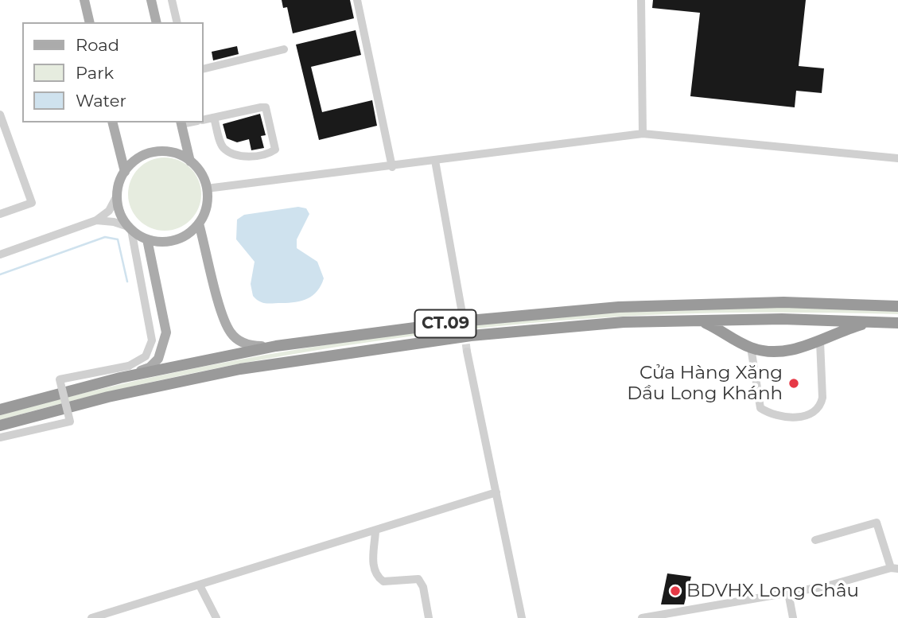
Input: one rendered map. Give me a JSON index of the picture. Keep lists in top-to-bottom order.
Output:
{
  "streets": {
    "highway": ["CT.09"]
  },
  "places": ["Cửa Hàng Xăng Dầu Long Khánh", "BDVHX Long Châu"],
  "legend": ["Road", "Park", "Water"]
}
